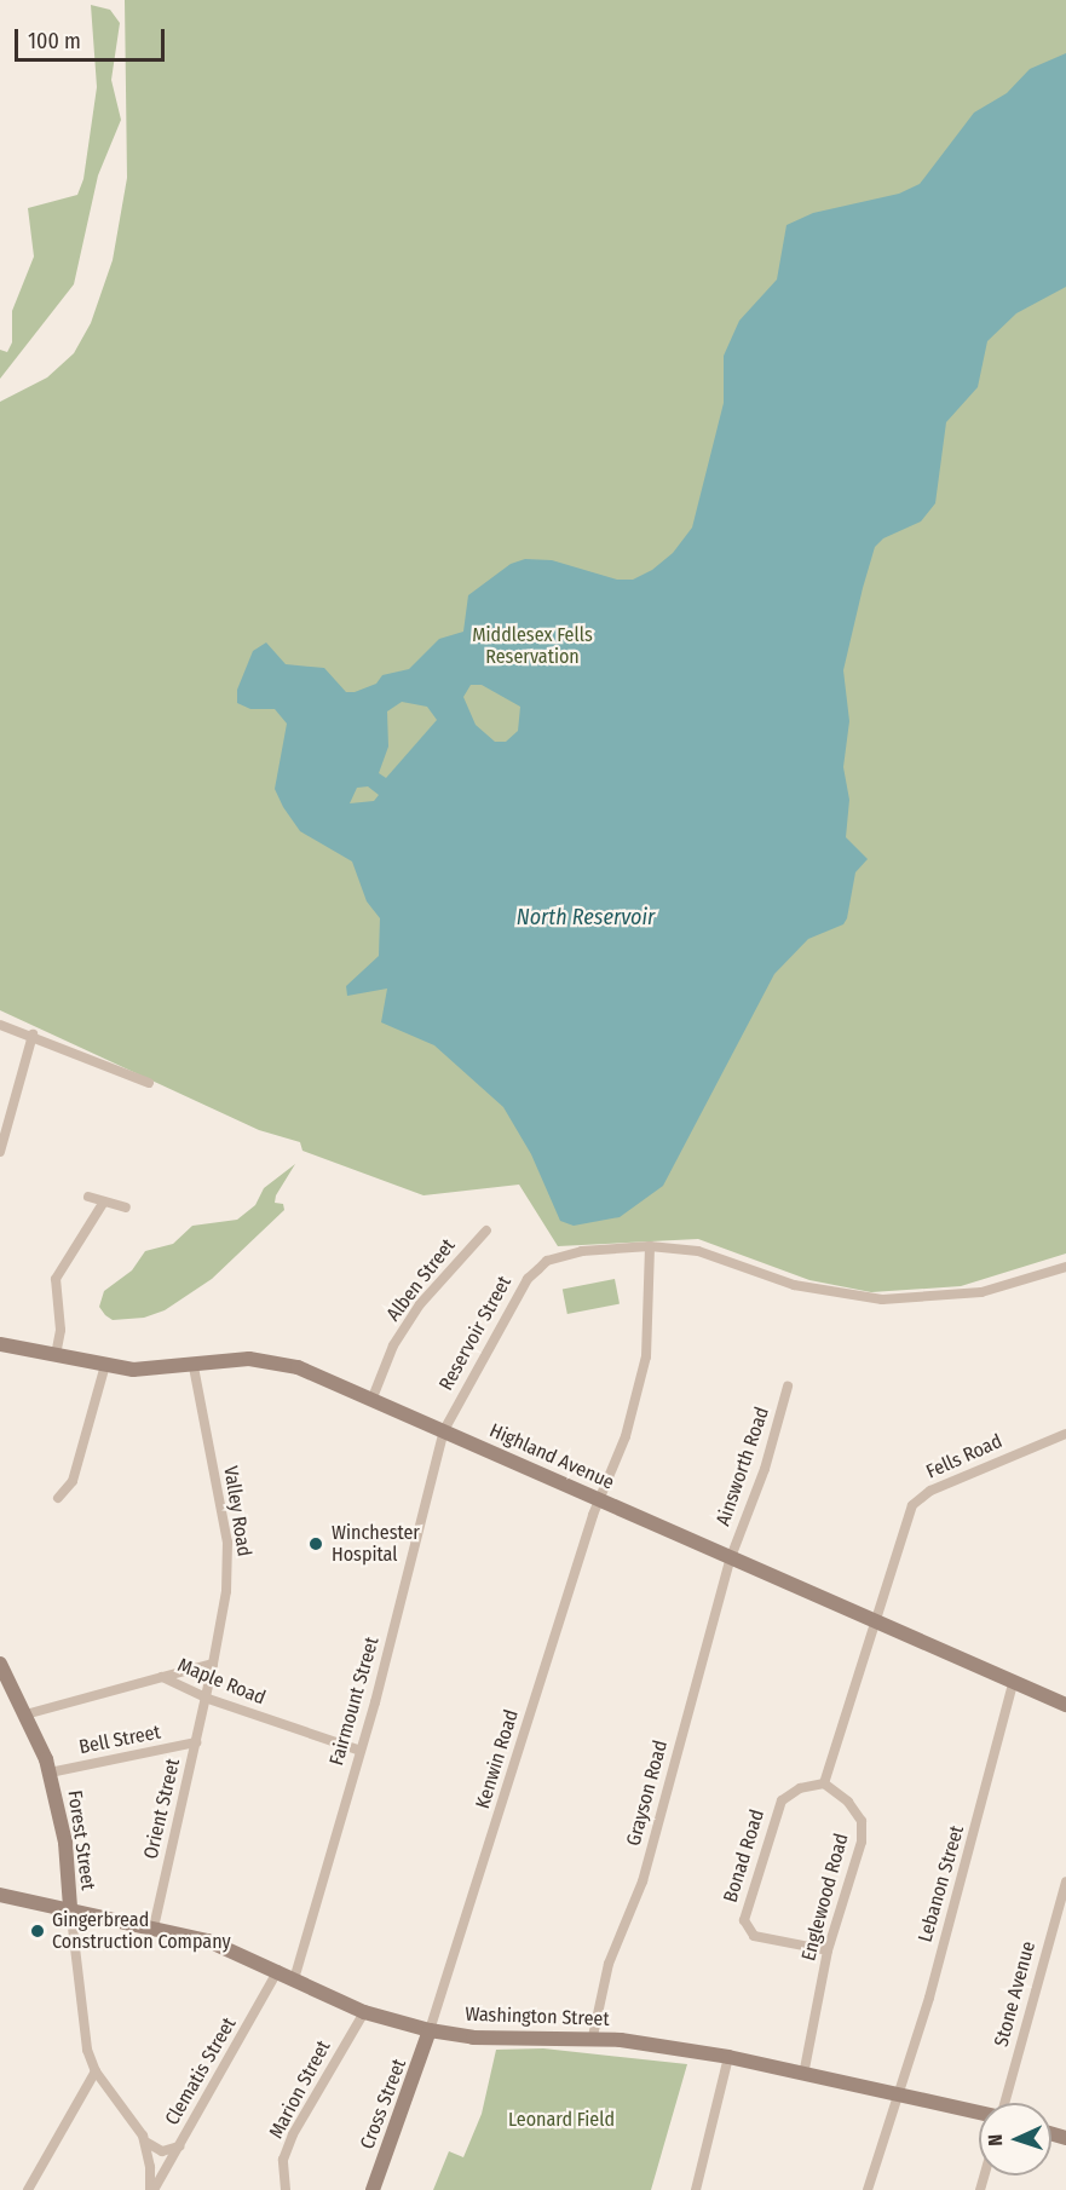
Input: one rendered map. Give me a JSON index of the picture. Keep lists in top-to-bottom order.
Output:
{
  "streets": {
    "main road": [
      "Highland Avenue",
      "Forest Street",
      "Washington Street",
      "Cross Street"
    ],
    "street": [
      "Alben Street",
      "Reservoir Street",
      "Fells Road",
      "Ainsworth Road",
      "Valley Road",
      "Maple Road",
      "Fairmount Street",
      "Bell Street",
      "Kenwin Road",
      "Grayson Road",
      "Orient Street",
      "Bonad Road",
      "Lebanon Street",
      "Englewood Road",
      "Stone Avenue",
      "Clematis Street",
      "Marion Street"
    ]
  },
  "crossings": [
    ["Alben Street", "Highland Avenue"],
    ["Reservoir Street", "Highland Avenue"],
    ["Reservoir Street", "Fairmount Street"],
    ["Reservoir Street", "Kenwin Road"],
    ["Highland Avenue", "Fells Road"],
    ["Highland Avenue", "Ainsworth Road"],
    ["Highland Avenue", "Valley Road"],
    ["Highland Avenue", "Fairmount Street"],
    ["Highland Avenue", "Kenwin Road"],
    ["Highland Avenue", "Grayson Road"],
    ["Highland Avenue", "Lebanon Street"],
    ["Ainsworth Road", "Grayson Road"],
    ["Valley Road", "Maple Road"],
    ["Valley Road", "Orient Street"],
    ["Maple Road", "Fairmount Street"],
    ["Maple Road", "Orient Street"],
    ["Maple Road", "Forest Street"],
    ["Fairmount Street", "Washington Street"],
    ["Bell Street", "Orient Street"],
    ["Bell Street", "Forest Street"],
    ["Kenwin Road", "Washington Street"],
    ["Kenwin Road", "Cross Street"],
    ["Grayson Road", "Washington Street"],
    ["Orient Street", "Washington Street"],
    ["Forest Street", "Washington Street"],
    ["Bonad Road", "Englewood Road"],
    ["Lebanon Street", "Washington Street"],
    ["Englewood Road", "Washington Street"],
    ["Washington Street", "Clematis Street"],
    ["Washington Street", "Marion Street"],
    ["Washington Street", "Cross Street"]
  ],
  "water": ["North Reservoir"],
  "parks": ["Middlesex Fells Reservation", "Leonard Field"],
  "places": ["Winchester Hospital", "Gingerbread Construction Company"],
  "scale_bar": "100 m",
  "north": "left"
}
